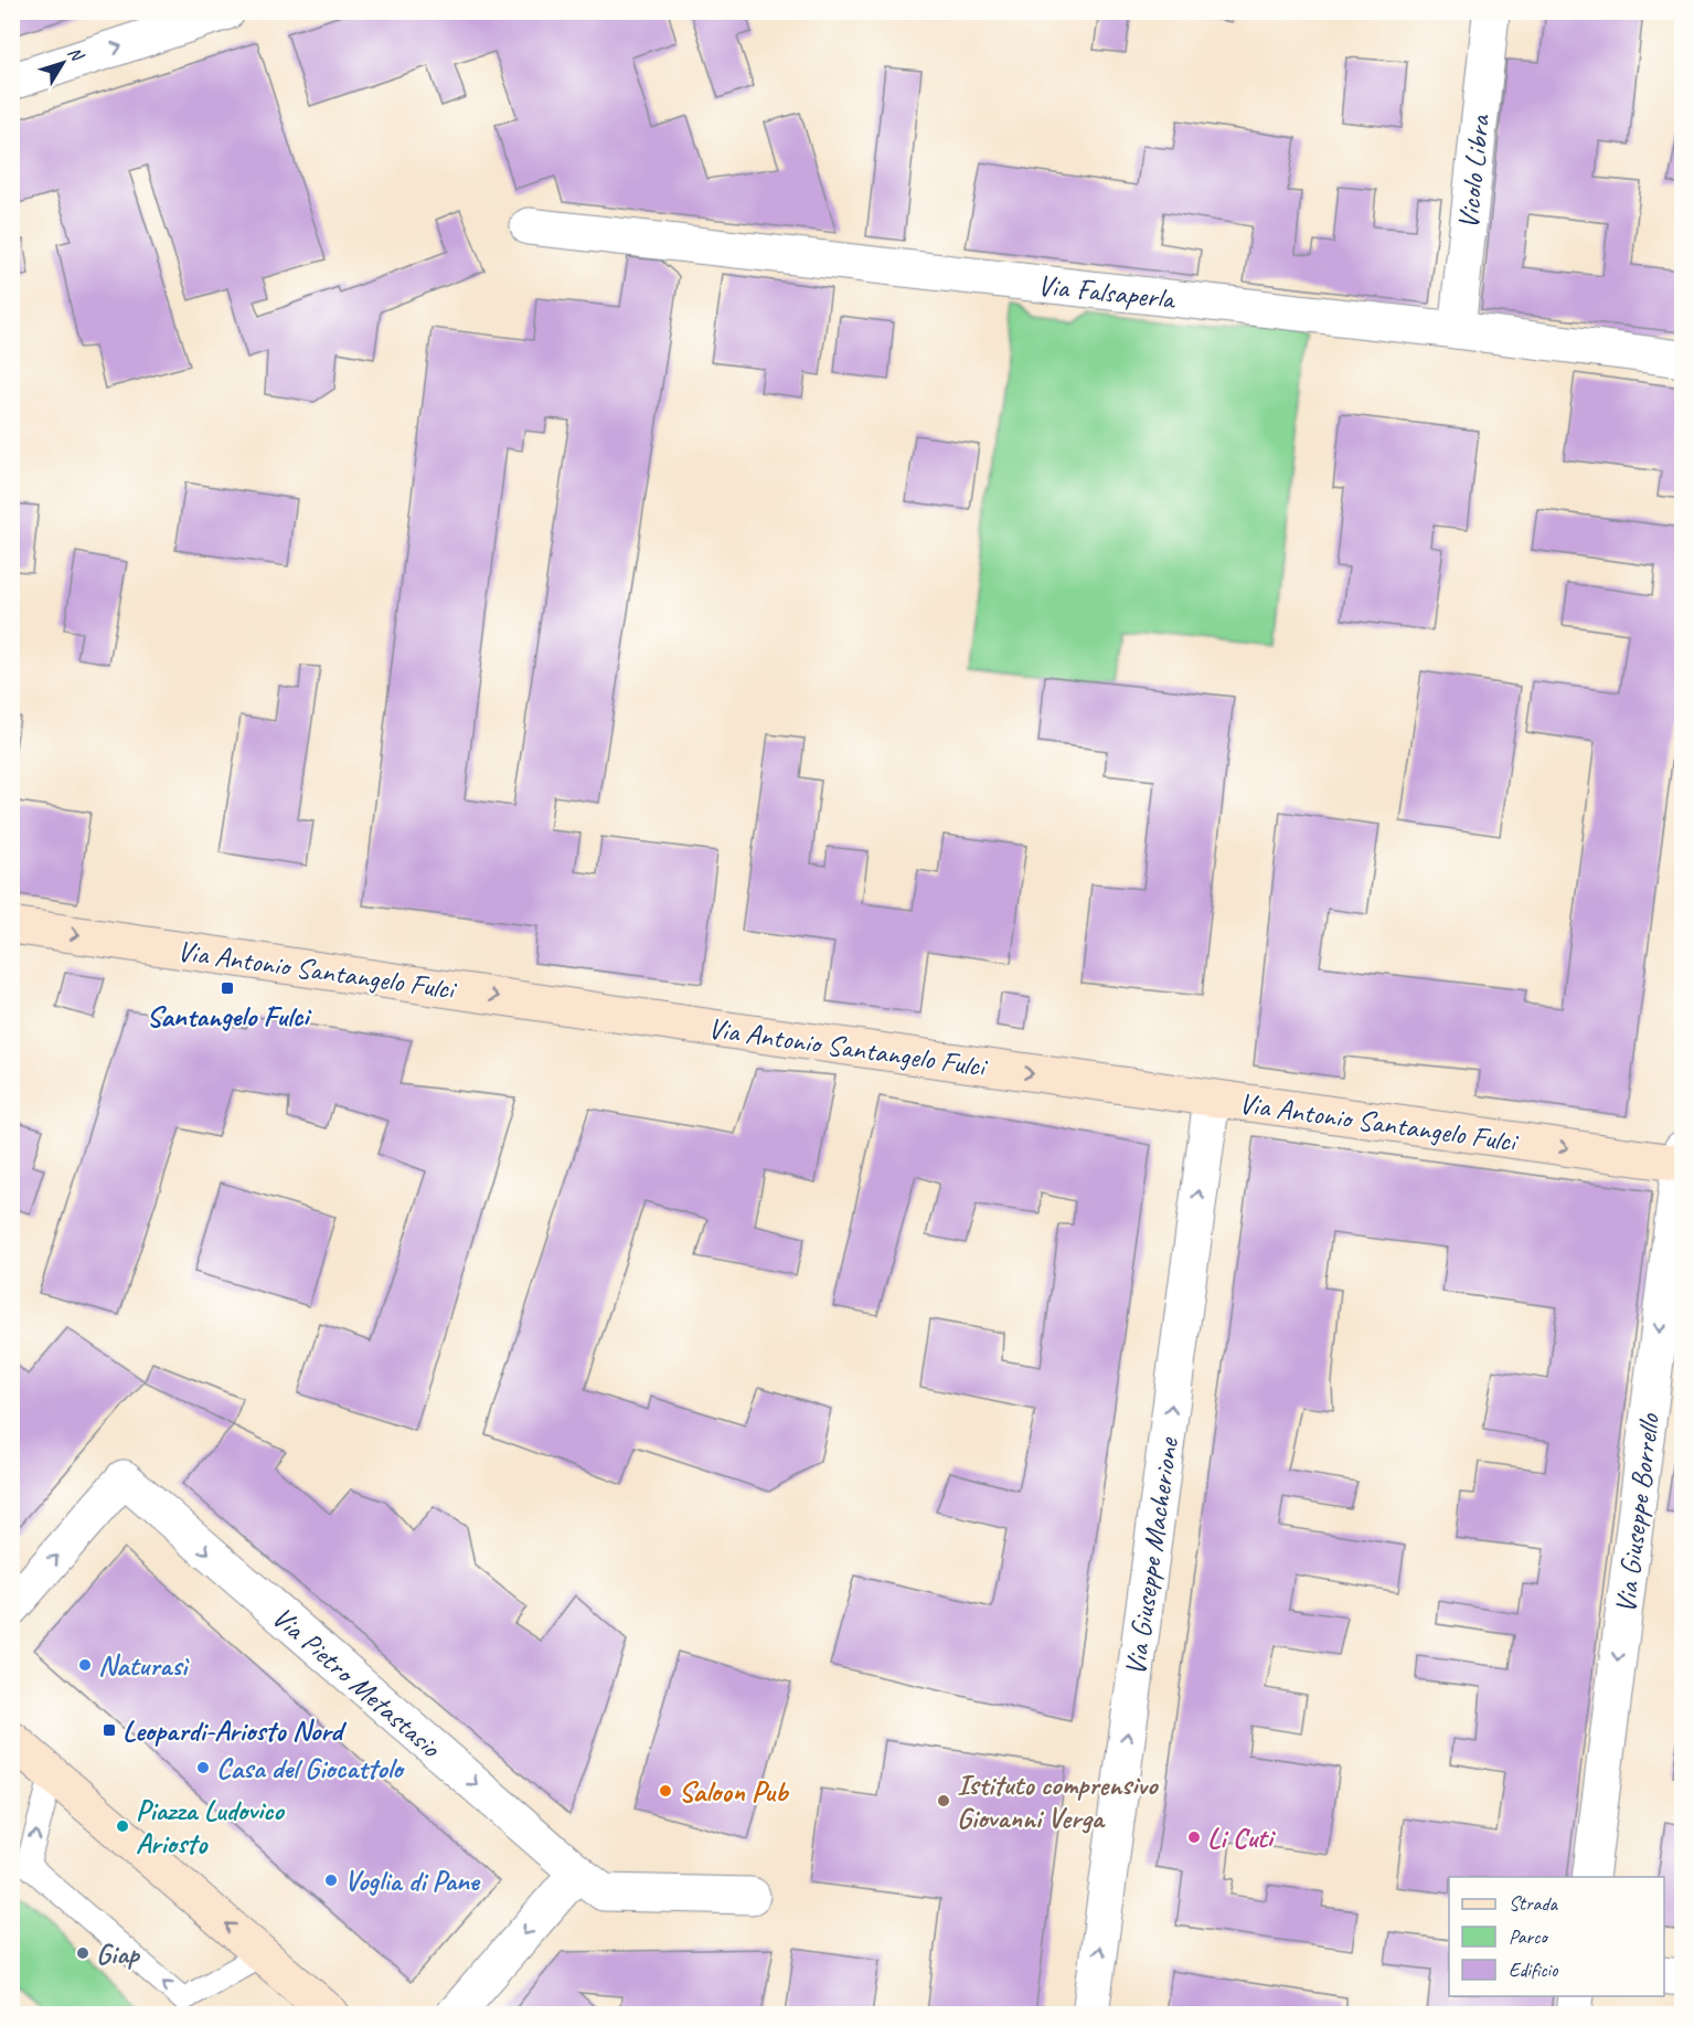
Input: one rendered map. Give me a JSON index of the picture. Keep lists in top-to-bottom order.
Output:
{
  "streets": {
    "street": [
      "Vicolo Libra",
      "Via Falsaperla",
      "Via Antonio Santangelo Fulci",
      "Via Giuseppe Borrello",
      "Via Giuseppe Macherione",
      "Via Pietro Metastasio"
    ]
  },
  "crossings": [
    ["Vicolo Libra", "Via Falsaperla"],
    ["Via Antonio Santangelo Fulci", "Via Giuseppe Borrello"],
    ["Via Antonio Santangelo Fulci", "Via Giuseppe Macherione"]
  ],
  "one_way": ["Via Antonio Santangelo Fulci", "Via Giuseppe Borrello", "Via Giuseppe Macherione"],
  "places": {
    "transit": ["Santangelo Fulci", "Leopardi-Ariosto Nord"],
    "other": [
      "Naturasì",
      "Casa del Giocattolo",
      "Saloon Pub",
      "Istituto comprensivo Giovanni Verga",
      "Piazza Ludovico Ariosto",
      "Li Cuti",
      "Voglia di Pane",
      "Giap"
    ]
  },
  "legend": ["Strada", "Parco", "Edificio"],
  "north": "top right"
}
